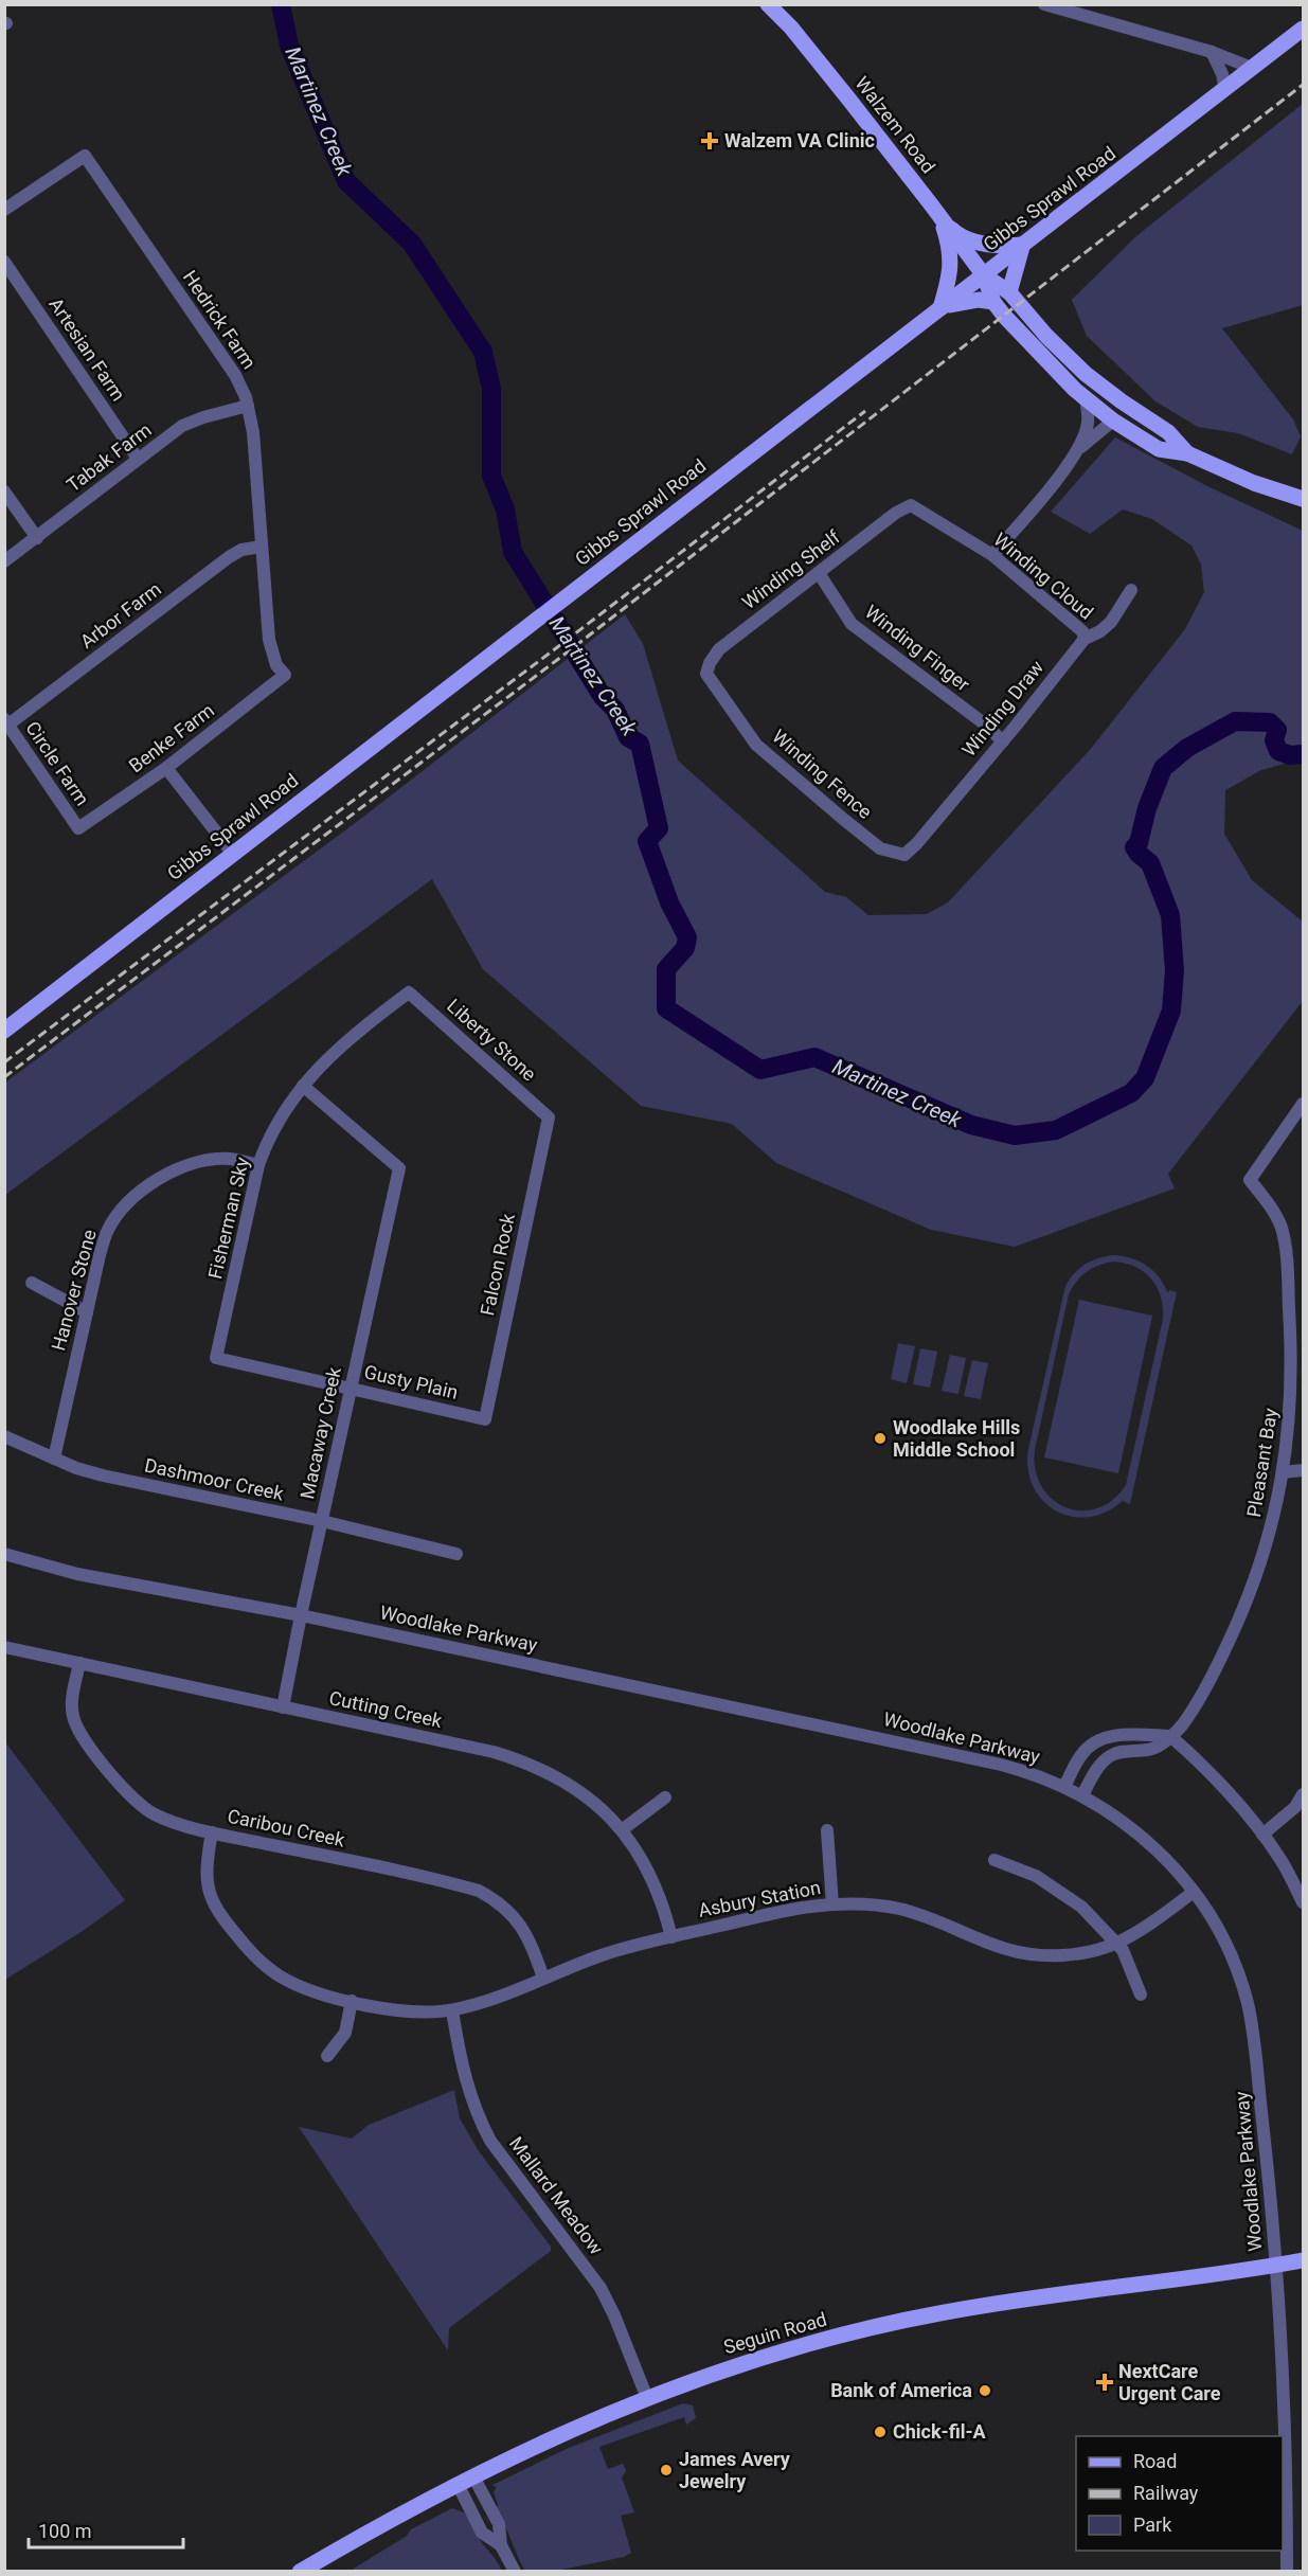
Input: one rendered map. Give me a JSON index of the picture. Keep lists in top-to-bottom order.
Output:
{
  "streets": {
    "main road": ["Walzem Road", "Gibbs Sprawl Road", "Seguin Road"],
    "street": [
      "Hedrick Farm",
      "Artesian Farm",
      "Tabak Farm",
      "Winding Shelf",
      "Winding Cloud",
      "Arbor Farm",
      "Winding Finger",
      "Winding Draw",
      "Benke Farm",
      "Circle Farm",
      "Winding Fence",
      "Liberty Stone",
      "Fisherman Sky",
      "Falcon Rock",
      "Hanover Stone",
      "Gusty Plain",
      "Macaway Creek",
      "Pleasant Bay",
      "Dashmoor Creek",
      "Woodlake Parkway",
      "Cutting Creek",
      "Caribou Creek",
      "Asbury Station",
      "Mallard Meadow"
    ]
  },
  "crossings": [
    ["Walzem Road", "Gibbs Sprawl Road"],
    ["Hedrick Farm", "Tabak Farm"],
    ["Hedrick Farm", "Arbor Farm"],
    ["Hedrick Farm", "Benke Farm"],
    ["Artesian Farm", "Tabak Farm"],
    ["Winding Shelf", "Winding Cloud"],
    ["Winding Shelf", "Winding Finger"],
    ["Winding Shelf", "Winding Fence"],
    ["Winding Cloud", "Winding Draw"],
    ["Arbor Farm", "Circle Farm"],
    ["Winding Finger", "Winding Draw"],
    ["Winding Draw", "Winding Fence"],
    ["Benke Farm", "Circle Farm"],
    ["Liberty Stone", "Fisherman Sky"],
    ["Liberty Stone", "Falcon Rock"],
    ["Fisherman Sky", "Hanover Stone"],
    ["Fisherman Sky", "Gusty Plain"],
    ["Fisherman Sky", "Macaway Creek"],
    ["Falcon Rock", "Gusty Plain"],
    ["Hanover Stone", "Dashmoor Creek"],
    ["Gusty Plain", "Macaway Creek"],
    ["Macaway Creek", "Dashmoor Creek"],
    ["Macaway Creek", "Woodlake Parkway"],
    ["Macaway Creek", "Cutting Creek"],
    ["Woodlake Parkway", "Asbury Station"],
    ["Woodlake Parkway", "Seguin Road"],
    ["Cutting Creek", "Caribou Creek"],
    ["Cutting Creek", "Asbury Station"],
    ["Caribou Creek", "Asbury Station"],
    ["Asbury Station", "Mallard Meadow"],
    ["Mallard Meadow", "Seguin Road"]
  ],
  "water": ["Martinez Creek"],
  "places": {
    "health": ["Walzem VA Clinic", "NextCare Urgent Care"],
    "other": [
      "Woodlake Hills Middle School",
      "Bank of America",
      "Chick-fil-A",
      "James Avery Jewelry"
    ]
  },
  "legend": ["Road", "Railway", "Park"],
  "scale_bar": "100 m"
}
